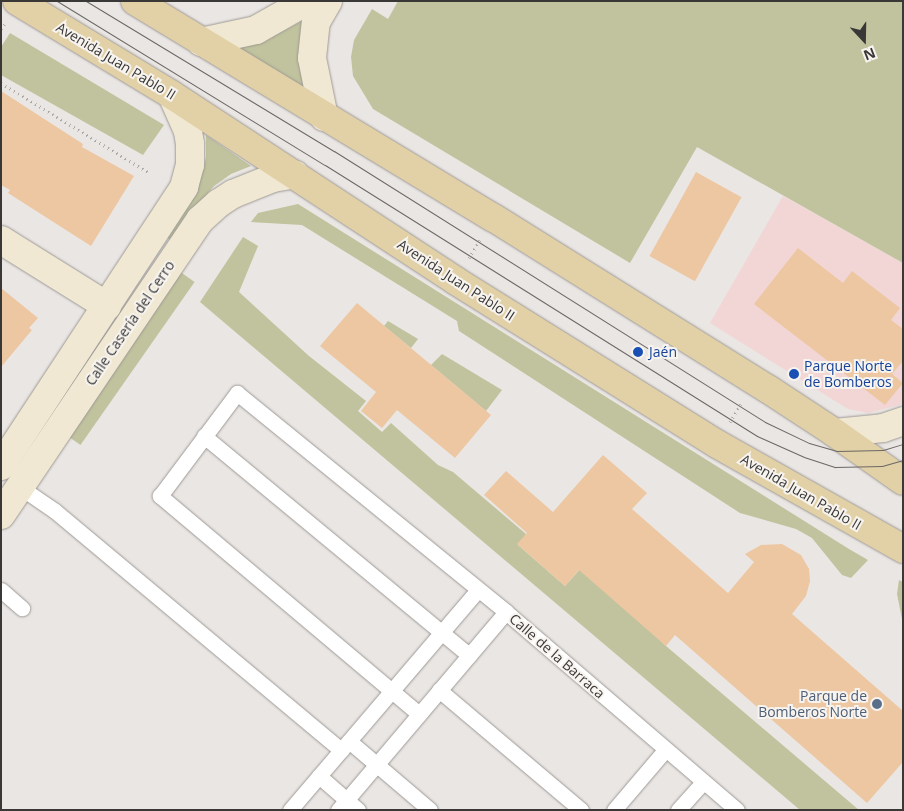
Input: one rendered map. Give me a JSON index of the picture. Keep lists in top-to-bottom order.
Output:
{
  "streets": {
    "main road": ["Avenida Juan Pablo II", "Calle Casería del Cerro"],
    "lane": ["Calle de la Barraca"]
  },
  "crossings": [
    ["Avenida Juan Pablo II", "Calle Casería del Cerro"]
  ],
  "places": ["Jaén", "Parque Norte de Bomberos", "Parque de Bomberos Norte"],
  "north": "bottom"
}
